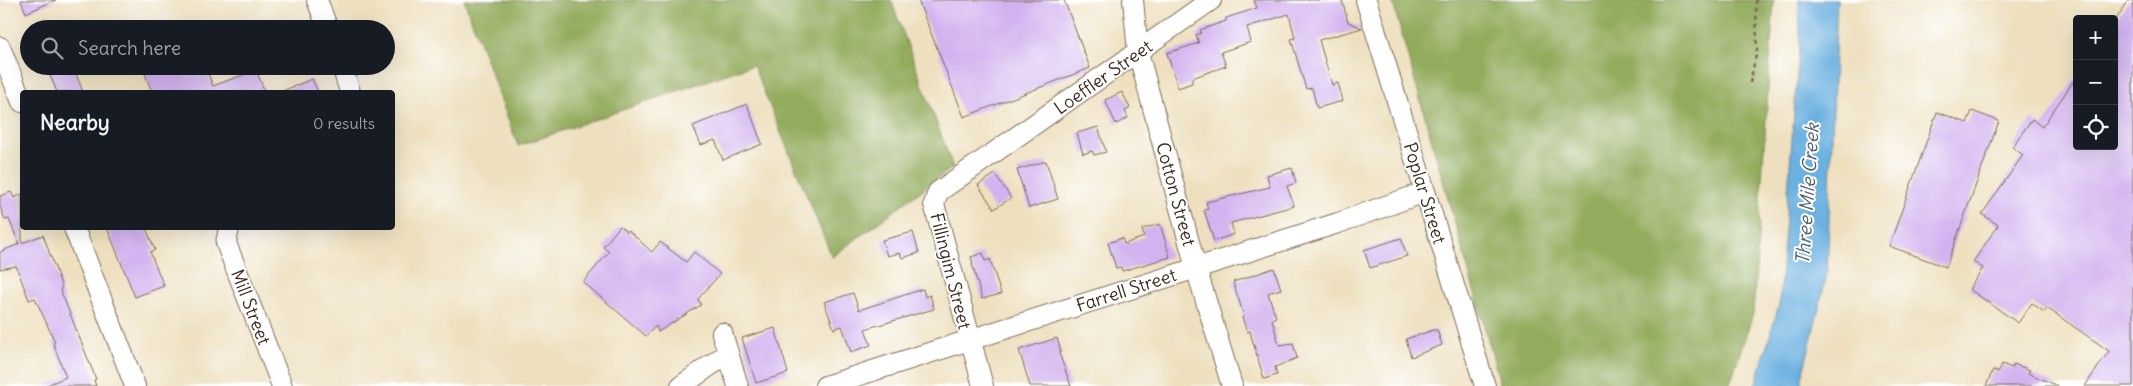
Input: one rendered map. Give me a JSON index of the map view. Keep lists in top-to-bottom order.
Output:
{
  "streets": {
    "street": [
      "Loeffler Street",
      "Poplar Street",
      "Cotton Street",
      "Fillingim Street",
      "Farrell Street",
      "Mill Street"
    ]
  },
  "crossings": [
    ["Loeffler Street", "Cotton Street"],
    ["Loeffler Street", "Fillingim Street"],
    ["Poplar Street", "Farrell Street"],
    ["Cotton Street", "Farrell Street"],
    ["Fillingim Street", "Farrell Street"]
  ],
  "water": ["Three Mile Creek"],
  "page": {
    "map_buttons": ["+", "−"],
    "search": "Search here",
    "heading": ["Nearby", "0 results"]
  }
}
